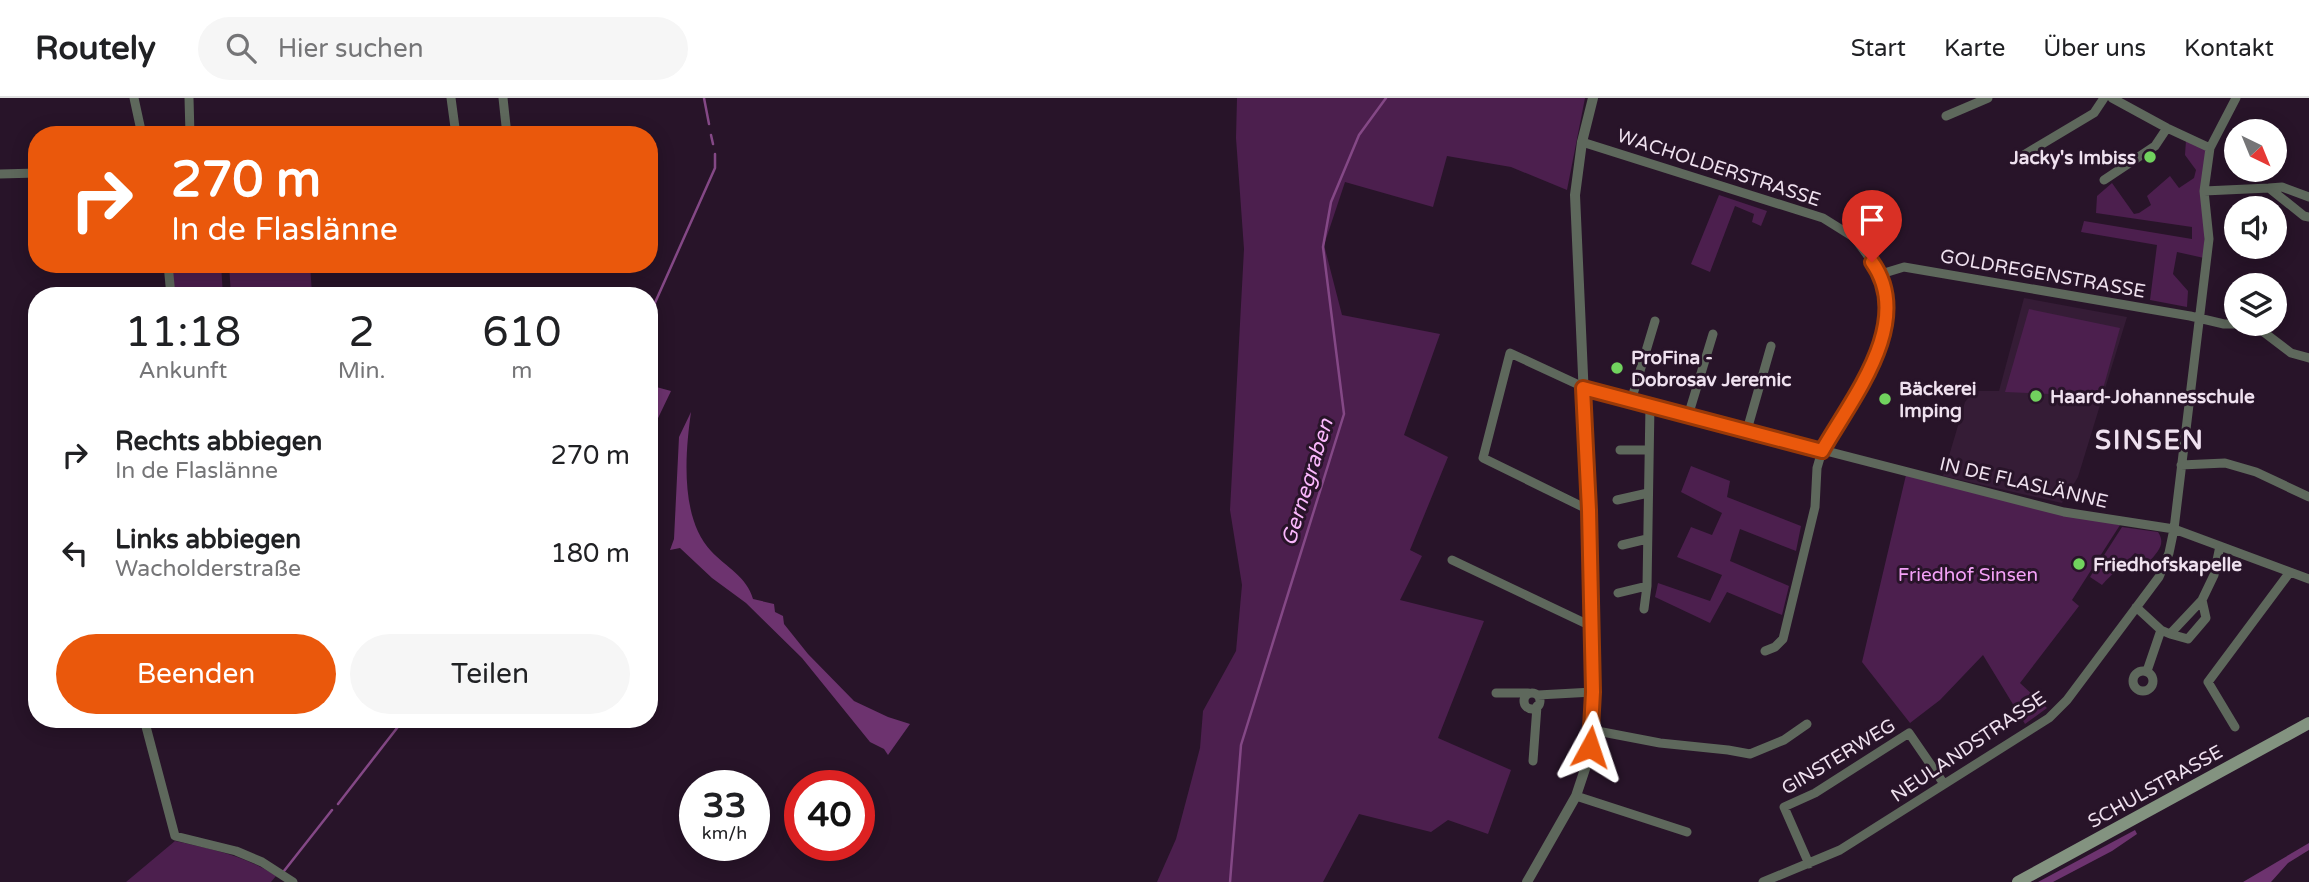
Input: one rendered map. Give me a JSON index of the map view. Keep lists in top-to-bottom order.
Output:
{
  "streets": {
    "main road": ["SCHULSTRASSE"],
    "street": [
      "WACHOLDERSTRASSE",
      "GOLDREGENSTRASSE",
      "IN DE FLASLÄNNE",
      "NEULANDSTRASSE",
      "GINSTERWEG"
    ]
  },
  "crossings": [
    ["WACHOLDERSTRASSE", "GOLDREGENSTRASSE"],
    ["WACHOLDERSTRASSE", "IN DE FLASLÄNNE"],
    ["GOLDREGENSTRASSE", "NEULANDSTRASSE"],
    ["IN DE FLASLÄNNE", "NEULANDSTRASSE"],
    ["NEULANDSTRASSE", "GINSTERWEG"]
  ],
  "districts": ["SINSEN"],
  "water": ["Gernegraben"],
  "parks": ["Friedhof Sinsen"],
  "places": [
    "Jacky's Imbiss",
    "ProFina - Dobrosav Jeremic",
    "Haard-Johannesschule",
    "Bäckerei Imping",
    "Friedhofskapelle"
  ],
  "north": "bottom right",
  "page": {
    "header": "Routely",
    "search": "Hier suchen",
    "nav": [
      "Start",
      "Karte",
      "Über uns",
      "Kontakt"
    ],
    "turn": ["270 m", "In de Flaslänne"],
    "eta": [
      "11:18",
      "Ankunft",
      "2",
      "Min.",
      "610",
      "m"
    ],
    "list": [
      {
        "name": "Rechts abbiegen",
        "note": "In de Flaslänne",
        "value": "270 m"
      },
      {
        "name": "Links abbiegen",
        "note": "Wacholderstraße",
        "value": "180 m"
      }
    ],
    "buttons": ["Beenden", "Teilen"],
    "speed": "33 km/h",
    "limit": "40"
  }
}
